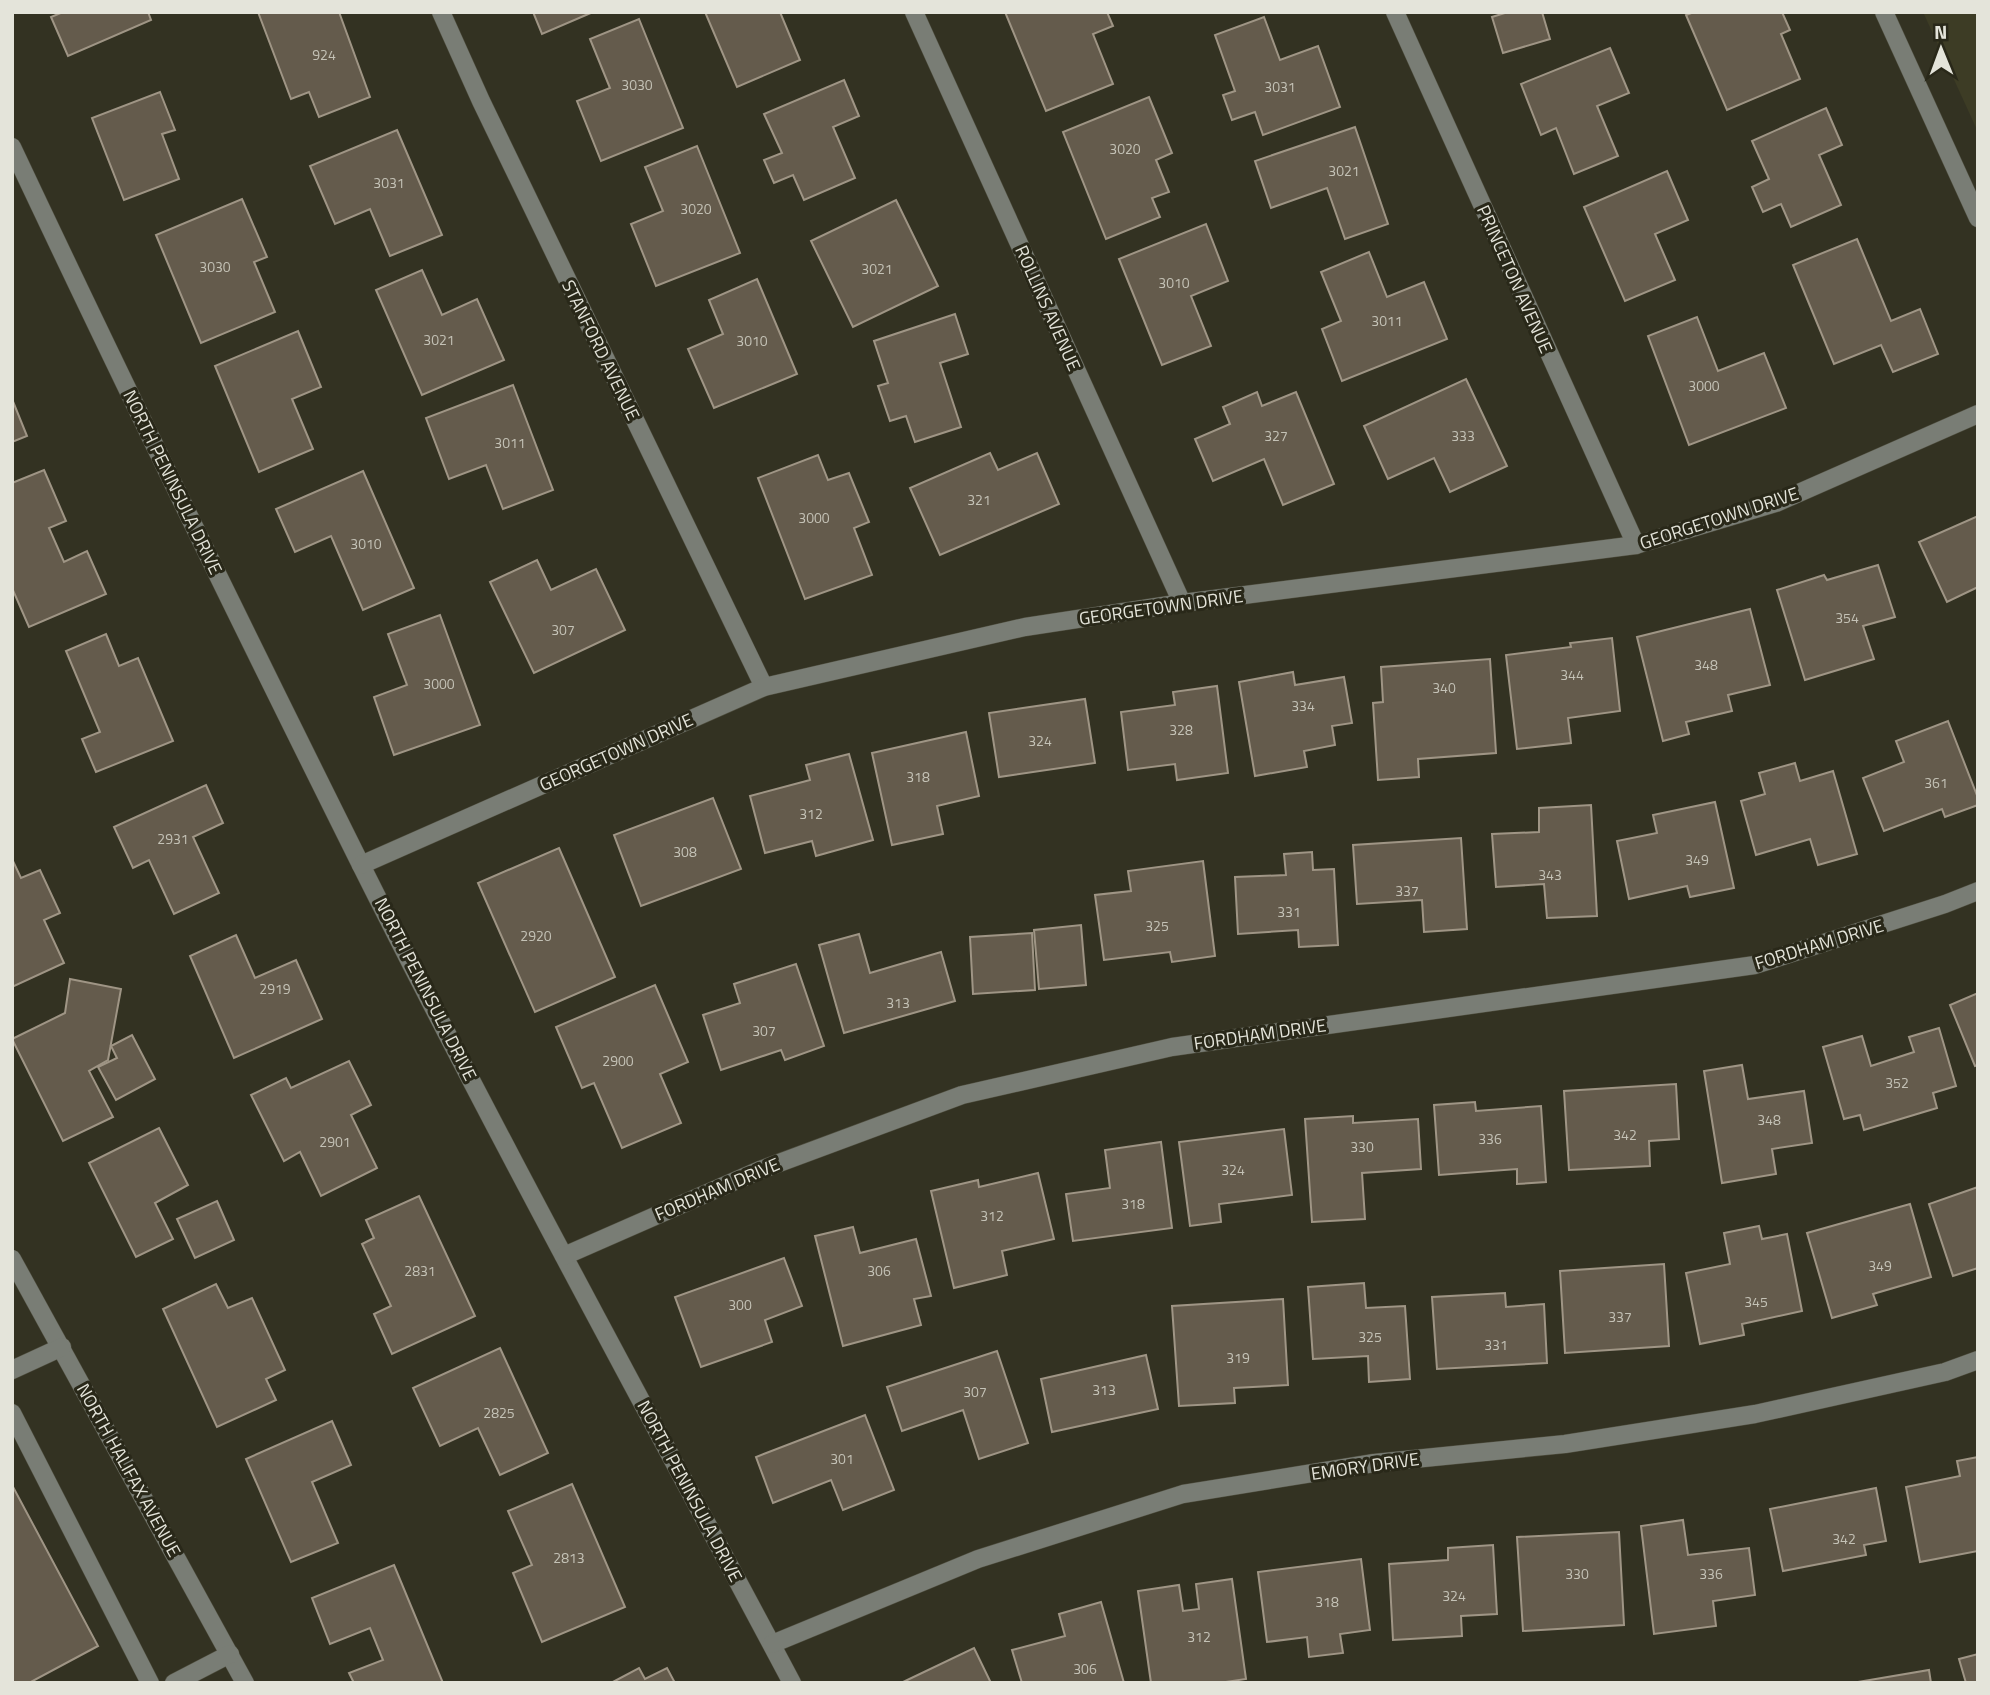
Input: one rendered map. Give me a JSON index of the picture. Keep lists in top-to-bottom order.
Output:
{
  "streets": {
    "street": [
      "PRINCETON AVENUE",
      "ROLLINS AVENUE",
      "STANFORD AVENUE",
      "NORTH PENINSULA DRIVE",
      "GEORGETOWN DRIVE",
      "FORDHAM DRIVE",
      "EMORY DRIVE",
      "NORTH HALIFAX AVENUE"
    ]
  },
  "crossings": [
    ["PRINCETON AVENUE", "GEORGETOWN DRIVE"],
    ["ROLLINS AVENUE", "GEORGETOWN DRIVE"],
    ["STANFORD AVENUE", "GEORGETOWN DRIVE"],
    ["NORTH PENINSULA DRIVE", "GEORGETOWN DRIVE"],
    ["NORTH PENINSULA DRIVE", "FORDHAM DRIVE"],
    ["NORTH PENINSULA DRIVE", "EMORY DRIVE"]
  ],
  "house_numbers": [
    "924",
    "3030",
    "3031",
    "3020",
    "3021",
    "3031",
    "3020",
    "3030",
    "3021",
    "3010",
    "3011",
    "3021",
    "3010",
    "3000",
    "327",
    "333",
    "3011",
    "321",
    "3000",
    "3010",
    "354",
    "307",
    "348",
    "344",
    "3000",
    "340",
    "334",
    "328",
    "324",
    "318",
    "361",
    "312",
    "2931",
    "308",
    "349",
    "343",
    "337",
    "331",
    "325",
    "2920",
    "2919",
    "313",
    "307",
    "2900",
    "352",
    "348",
    "342",
    "336",
    "2901",
    "330",
    "324",
    "318",
    "312",
    "349",
    "2831",
    "306",
    "345",
    "300",
    "337",
    "325",
    "331",
    "319",
    "313",
    "307",
    "2825",
    "301",
    "342",
    "2813",
    "330",
    "336",
    "324",
    "318",
    "312",
    "306"
  ],
  "north": "top"
}
